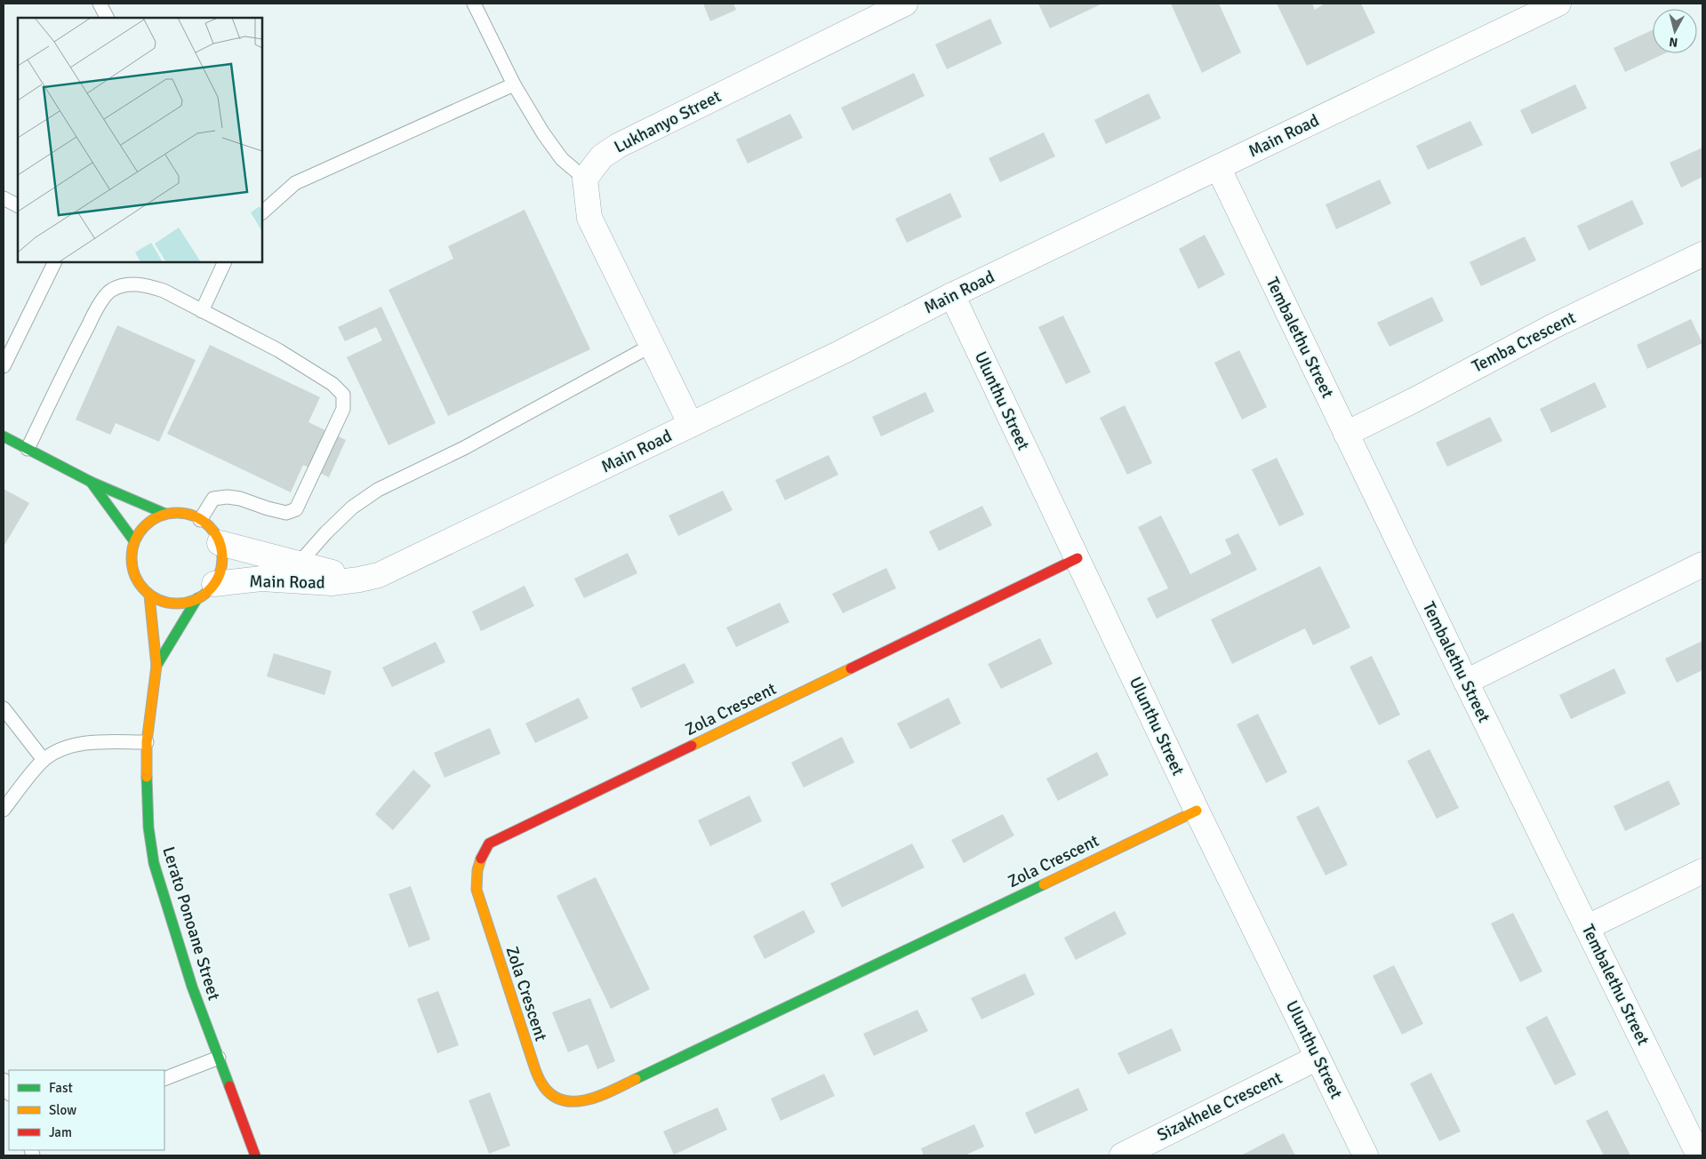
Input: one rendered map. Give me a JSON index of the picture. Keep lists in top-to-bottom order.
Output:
{
  "streets": {
    "street": [
      "Lukhanyo Street",
      "Main Road",
      "Tembalethu Street",
      "Temba Crescent",
      "Ulunthu Street",
      "Zola Crescent",
      "Lerato Ponoane Street",
      "Sizakhele Crescent"
    ]
  },
  "crossings": [
    ["Main Road", "Tembalethu Street"],
    ["Main Road", "Ulunthu Street"],
    ["Main Road", "Lerato Ponoane Street"],
    ["Tembalethu Street", "Temba Crescent"],
    ["Ulunthu Street", "Zola Crescent"],
    ["Ulunthu Street", "Sizakhele Crescent"]
  ],
  "legend": ["Fast", "Slow", "Jam"],
  "north": "bottom"
}
